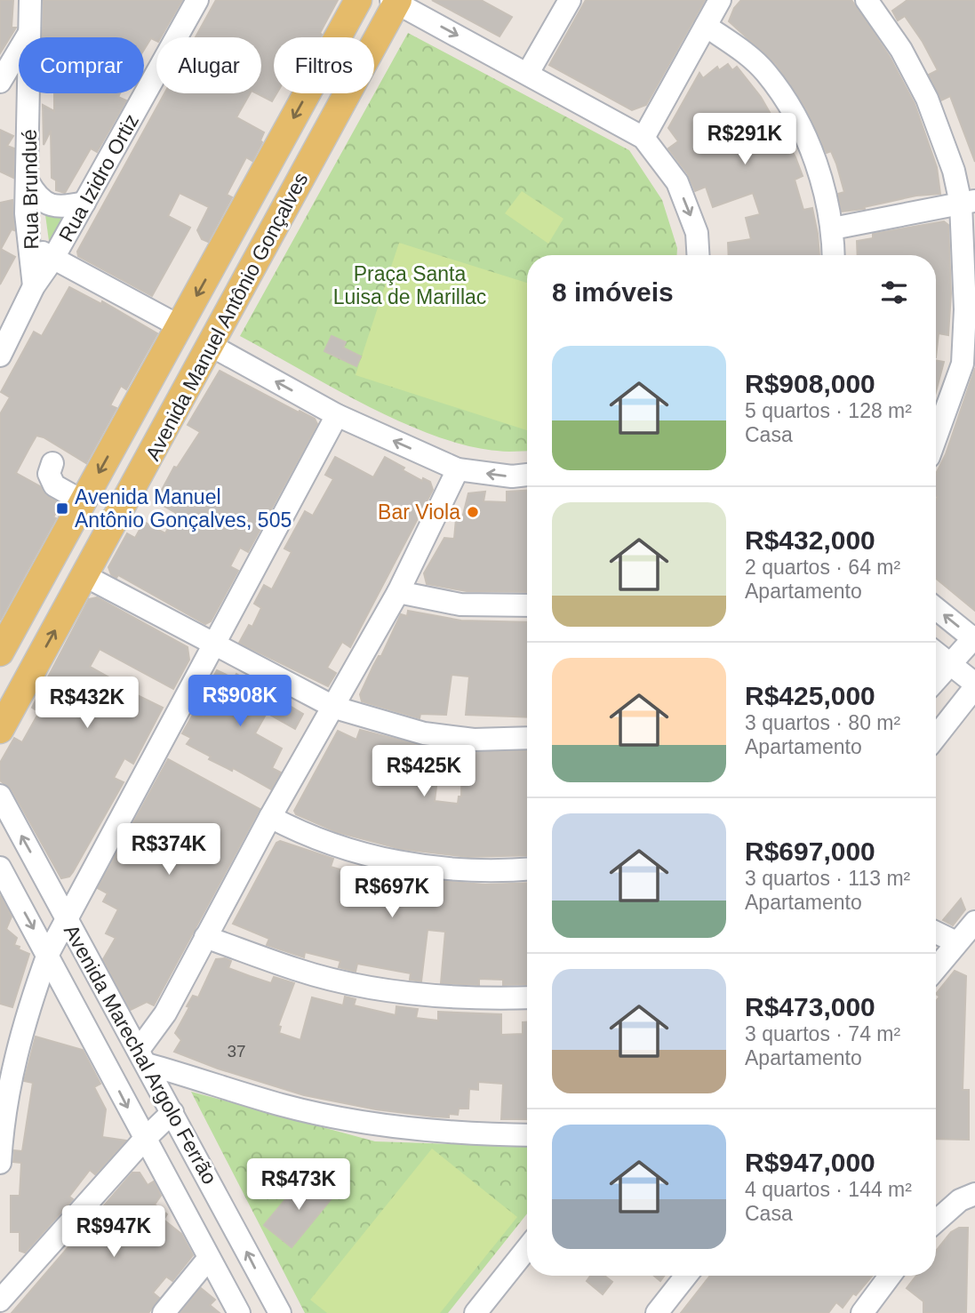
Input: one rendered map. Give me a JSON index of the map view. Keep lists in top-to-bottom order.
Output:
{
  "streets": {
    "main road": ["Avenida Manuel Antônio Gonçalves"],
    "street": ["Rua Izidro Ortiz", "Rua Brundué", "Avenida Marechal Argolo Ferrão"]
  },
  "crossings": [
    ["Rua Izidro Ortiz", "Rua Brundué"]
  ],
  "parks": ["Praça Santa Luisa de Marillac"],
  "places": {
    "transit": ["Avenida Manuel Antônio Gonçalves, 505"],
    "other": ["Bar Viola"]
  },
  "house_numbers": ["37"],
  "page": {
    "chip": ["Comprar", "Alugar", "Filtros"],
    "price": [
      "R$291K",
      "R$908K",
      "R$432K",
      "R$425K",
      "R$374K",
      "R$697K",
      "R$473K",
      "R$947K"
    ],
    "heading": "8 imóveis",
    "list": [
      {
        "name": "R$908,000",
        "note": "5 quartos · 128 m² · Casa"
      },
      {
        "name": "R$432,000",
        "note": "2 quartos · 64 m² · Apartamento"
      },
      {
        "name": "R$425,000",
        "note": "3 quartos · 80 m² · Apartamento"
      },
      {
        "name": "R$697,000",
        "note": "3 quartos · 113 m² · Apartamento"
      },
      {
        "name": "R$473,000",
        "note": "3 quartos · 74 m² · Apartamento"
      },
      {
        "name": "R$947,000",
        "note": "4 quartos · 144 m² · Casa"
      }
    ]
  }
}
